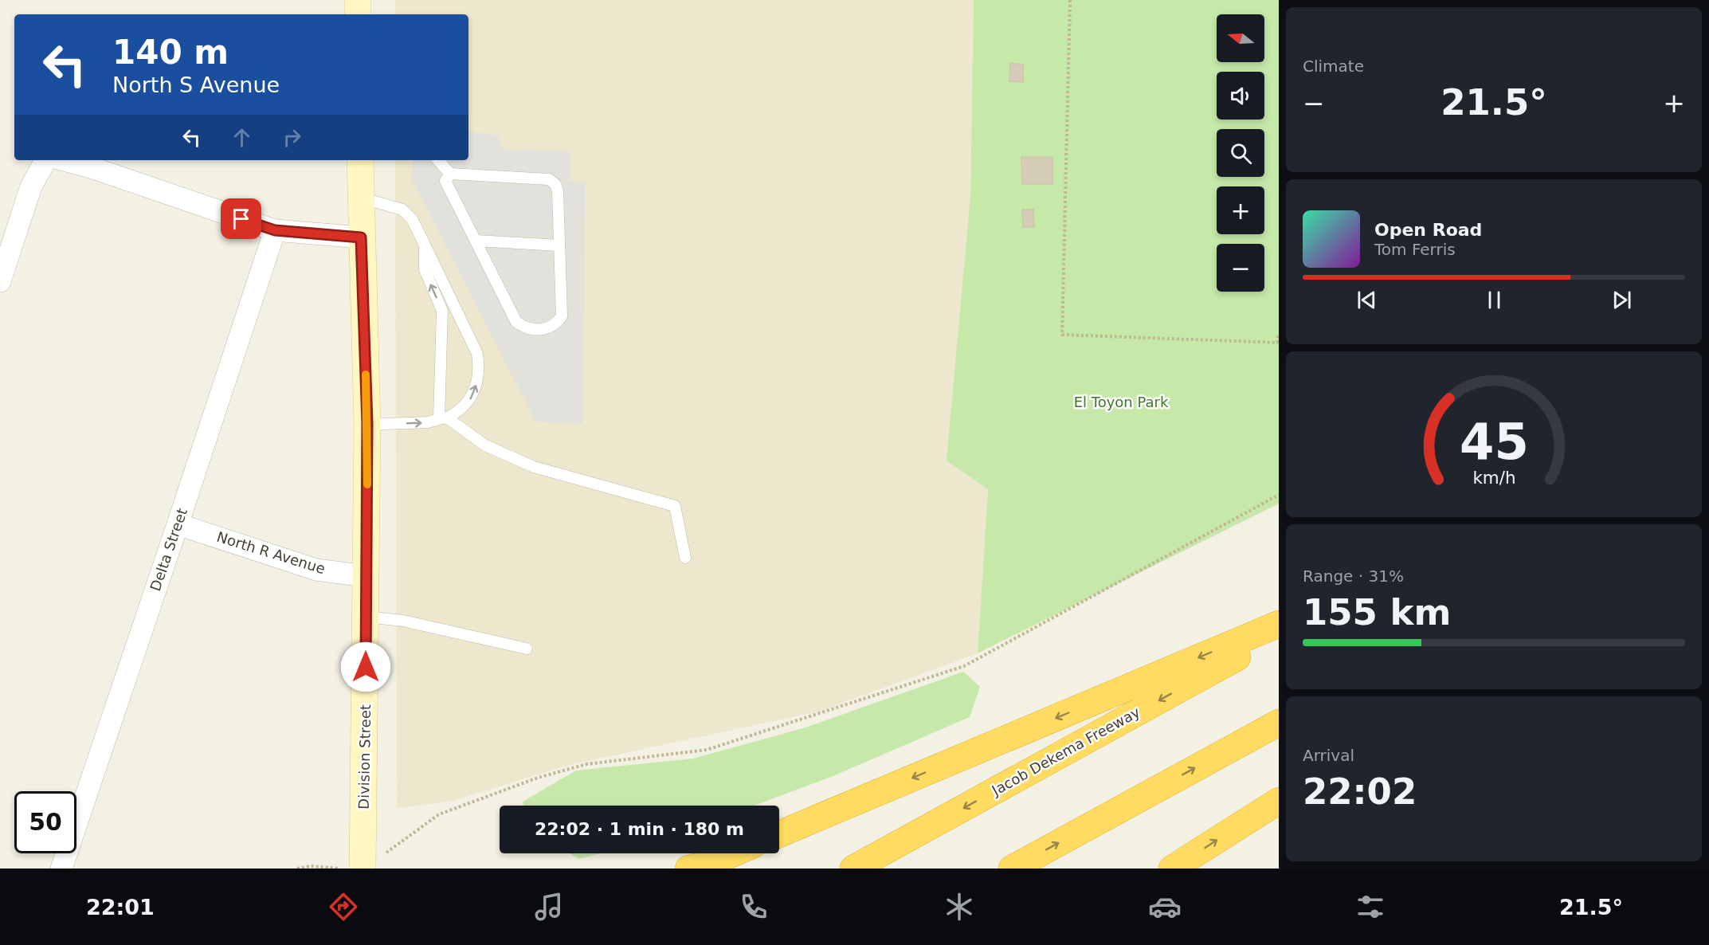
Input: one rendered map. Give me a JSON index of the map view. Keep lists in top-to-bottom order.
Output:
{
  "streets": {
    "highway": ["Jacob Dekema Freeway"],
    "main road": ["Division Street"],
    "street": ["Delta Street", "North R Avenue"]
  },
  "crossings": [
    ["Delta Street", "North R Avenue"],
    ["North R Avenue", "Division Street"]
  ],
  "parks": ["El Toyon Park"],
  "north": "left",
  "page": {
    "tile": [
      "Climate",
      ["Range · 31%", "155 km"],
      ["Arrival", "22:02"]
    ],
    "map_buttons": ["+", "−"],
    "turn": ["140 m", "North S Avenue"],
    "heat": ["−", "21.5°", "+"],
    "song": ["Open Road", "Tom Ferris"],
    "limit": "50",
    "trip": "22:02 · 1 min · 180 m",
    "tabs": ["22:01", "21.5°"],
    "gauge": ["45", "km/h"]
  }
}
